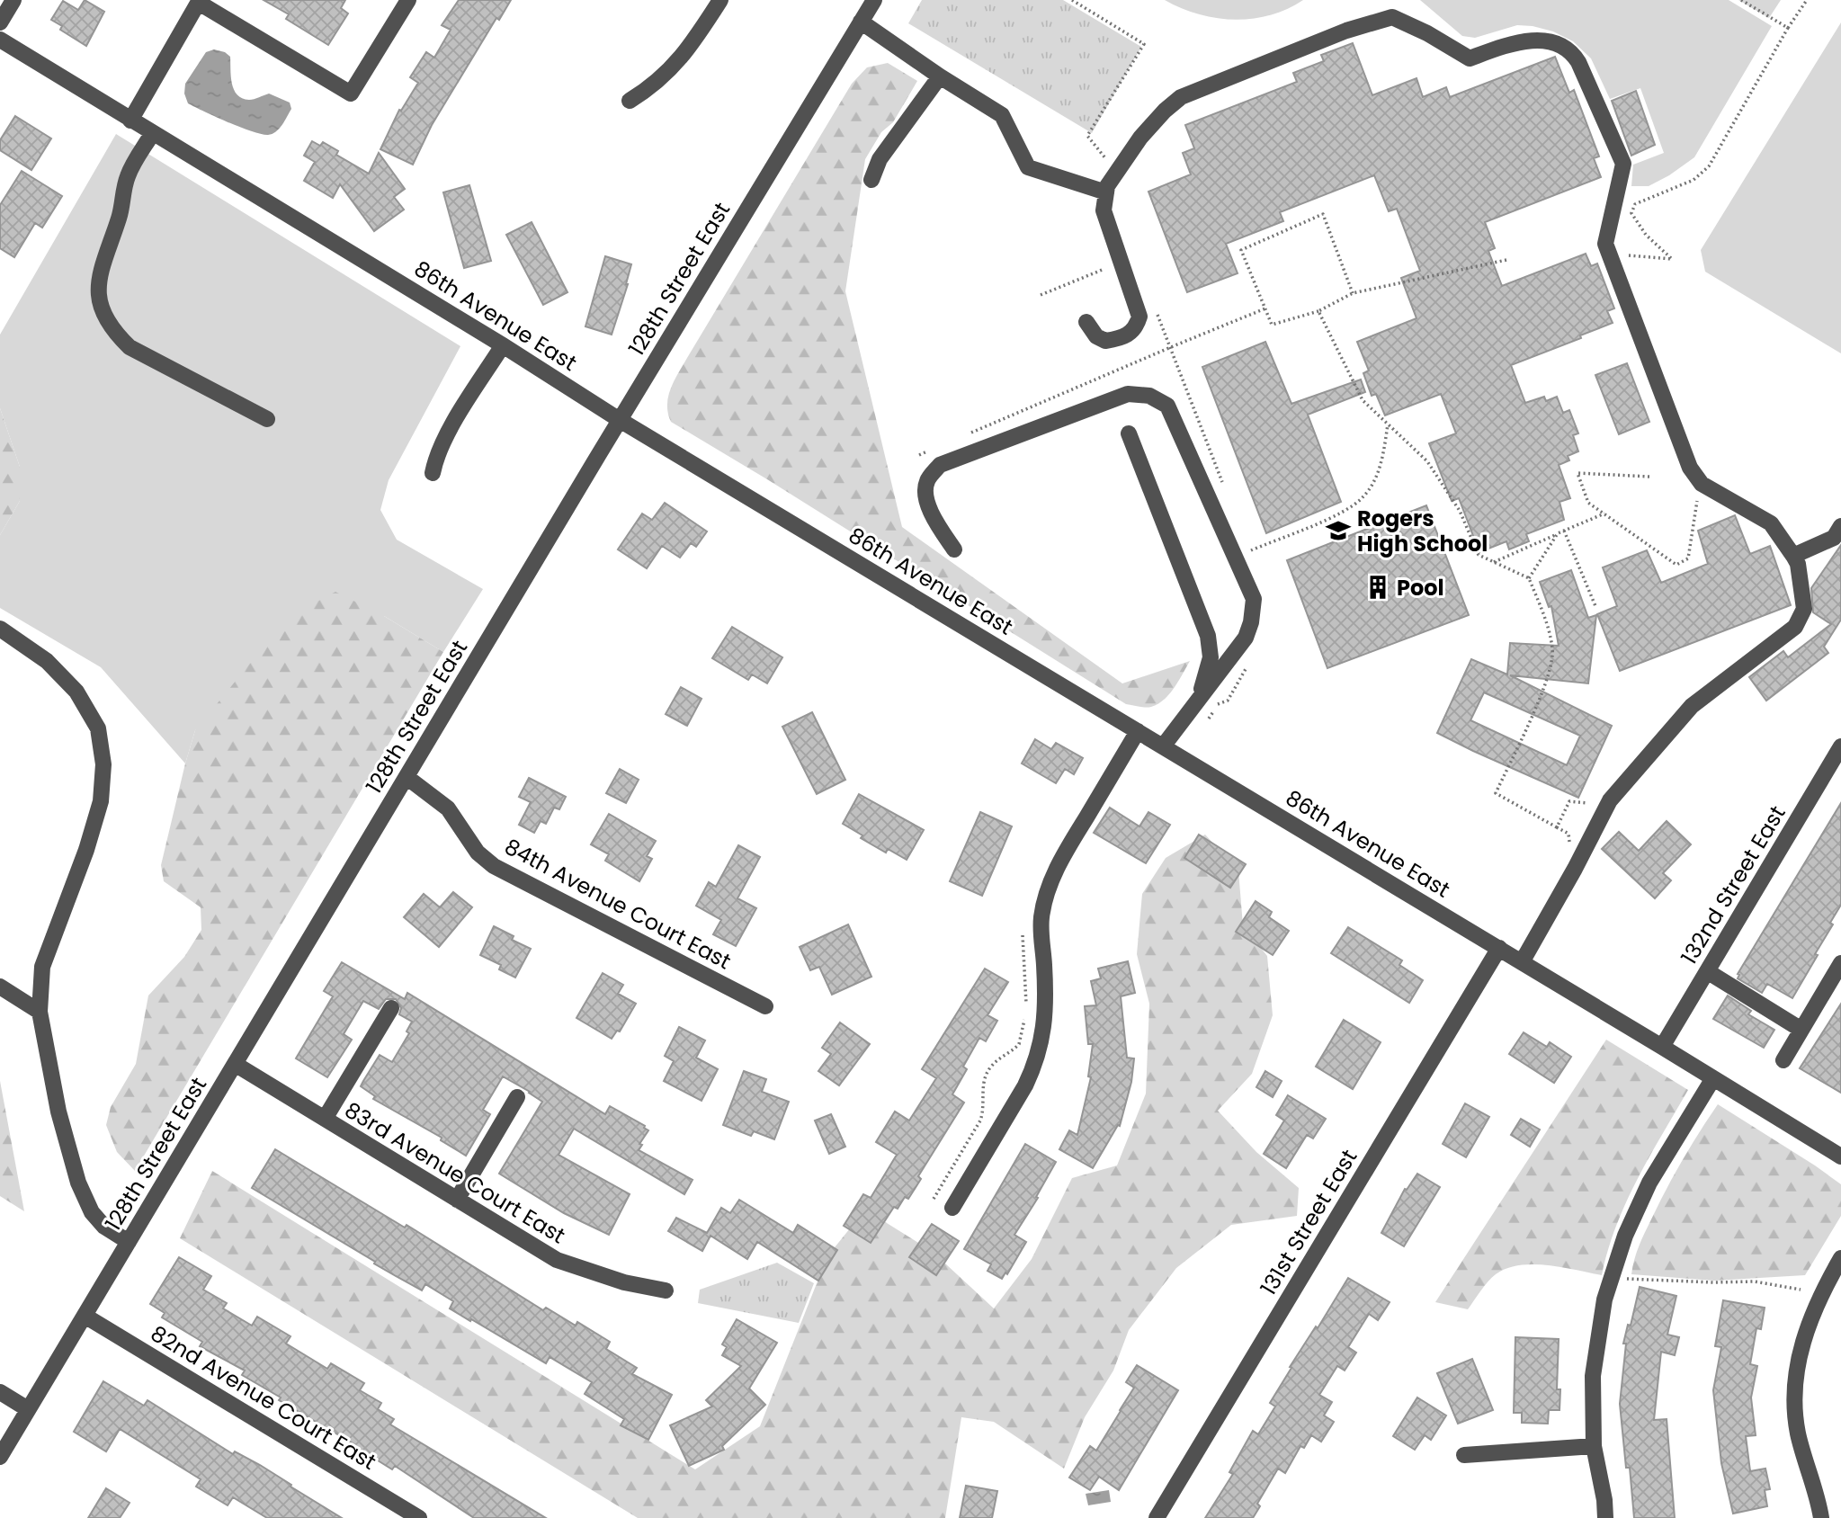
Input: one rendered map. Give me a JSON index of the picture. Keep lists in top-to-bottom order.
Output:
{
  "streets": {
    "street": [
      "128th Street East",
      "86th Avenue East",
      "132nd Street East",
      "84th Avenue Court East",
      "83rd Avenue Court East",
      "131st Street East",
      "82nd Avenue Court East"
    ]
  },
  "crossings": [
    ["128th Street East", "86th Avenue East"],
    ["128th Street East", "84th Avenue Court East"],
    ["128th Street East", "83rd Avenue Court East"],
    ["128th Street East", "82nd Avenue Court East"],
    ["86th Avenue East", "132nd Street East"],
    ["86th Avenue East", "131st Street East"]
  ],
  "places": {
    "school or university": ["Rogers High School"],
    "building": ["Pool"]
  }
}
